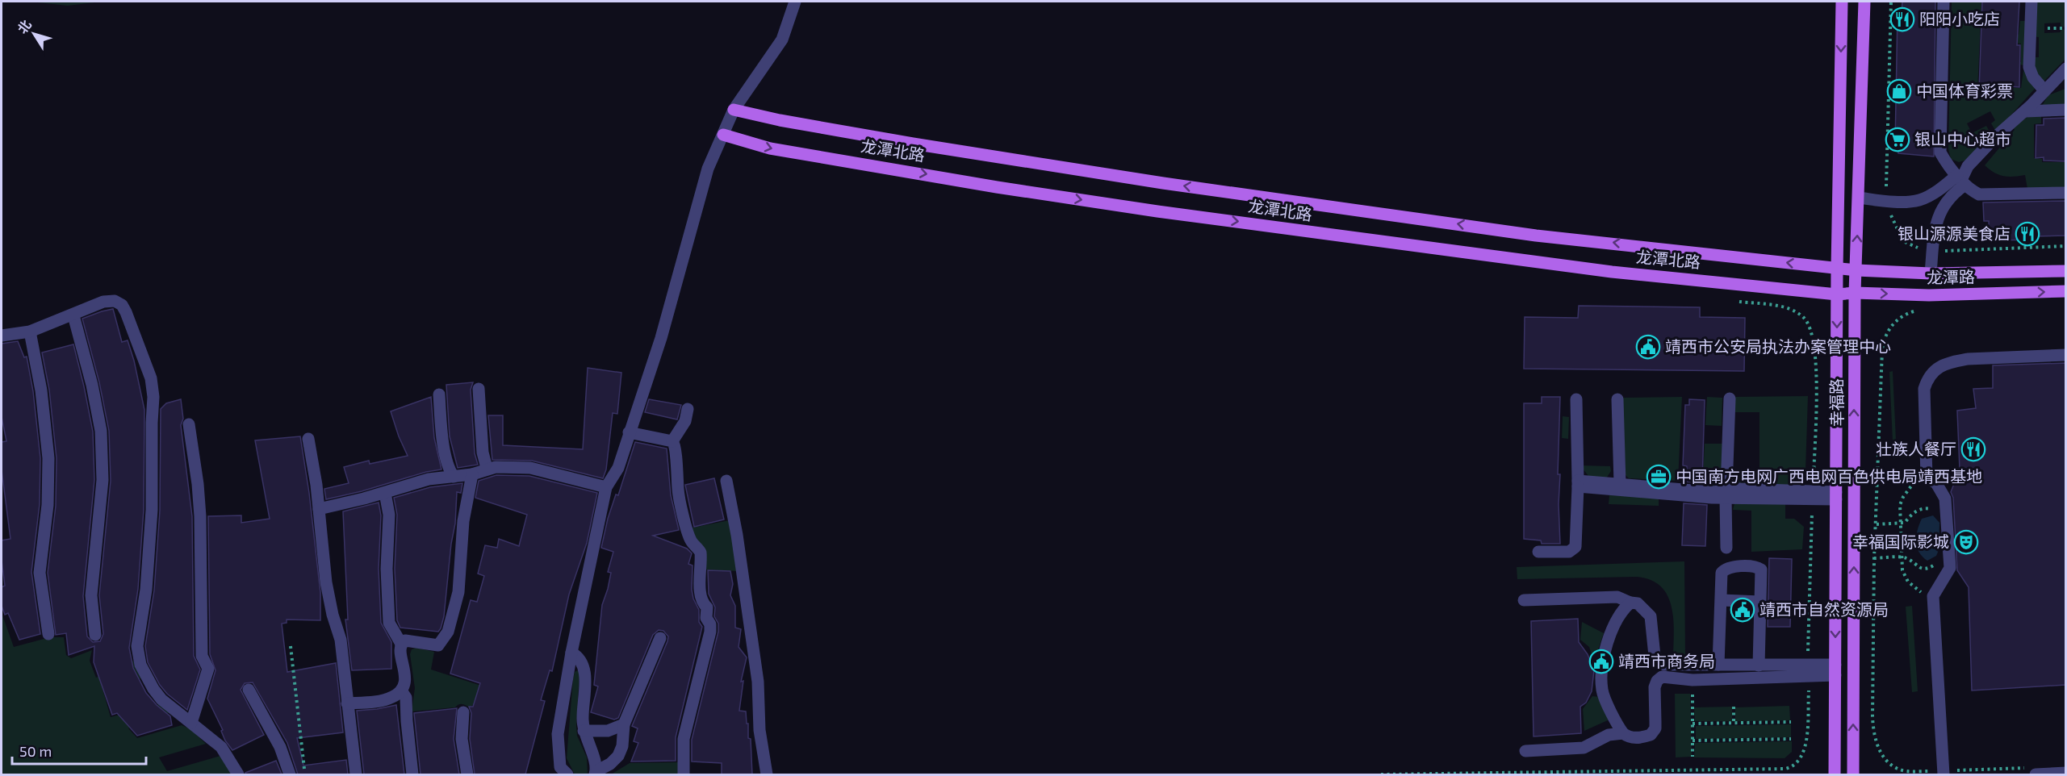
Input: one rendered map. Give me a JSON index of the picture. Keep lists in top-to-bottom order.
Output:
{
  "streets": {
    "main road": ["龙潭北路", "龙潭路", "幸福路"]
  },
  "crossings": [
    ["龙潭北路", "龙潭路"],
    ["龙潭北路", "幸福路"],
    ["龙潭路", "幸福路"]
  ],
  "places": {
    "restaurant": ["阳阳小吃店", "银山源源美食店", "壮族人餐厅"],
    "shop": ["中国体育彩票"],
    "supermarket": ["银山中心超市"],
    "public building": ["靖西市公安局执法办案管理中心", "靖西市自然资源局", "靖西市商务局"],
    "office": ["中国南方电网广西电网百色供电局靖西基地"],
    "theatre": ["幸福国际影城"]
  },
  "scale_bar": "50 m",
  "north": "top left"
}
